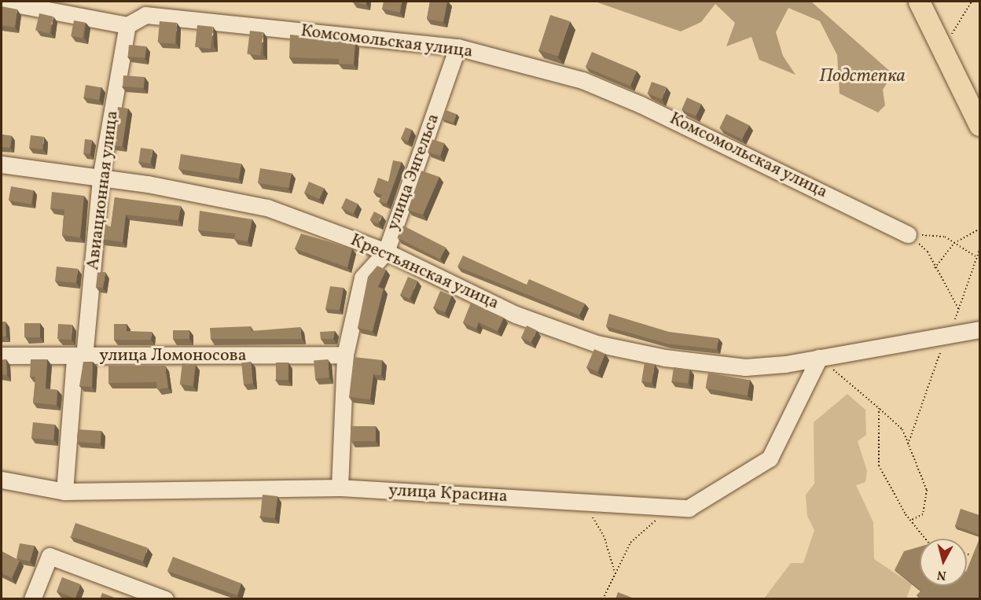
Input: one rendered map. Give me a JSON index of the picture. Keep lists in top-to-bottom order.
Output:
{
  "streets": {
    "street": [
      "Комсомольская улица",
      "улица Энгельса",
      "Авиационная улица",
      "Крестьянская улица",
      "улица Ломоносова",
      "улица Красина"
    ]
  },
  "crossings": [
    ["Комсомольская улица", "улица Энгельса"],
    ["Комсомольская улица", "Авиационная улица"],
    ["улица Энгельса", "Крестьянская улица"],
    ["улица Энгельса", "улица Ломоносова"],
    ["улица Энгельса", "улица Красина"],
    ["Авиационная улица", "Крестьянская улица"],
    ["Авиационная улица", "улица Ломоносова"],
    ["Авиационная улица", "улица Красина"],
    ["Крестьянская улица", "улица Красина"]
  ],
  "water": ["Подстепка"],
  "north": "bottom"
}
